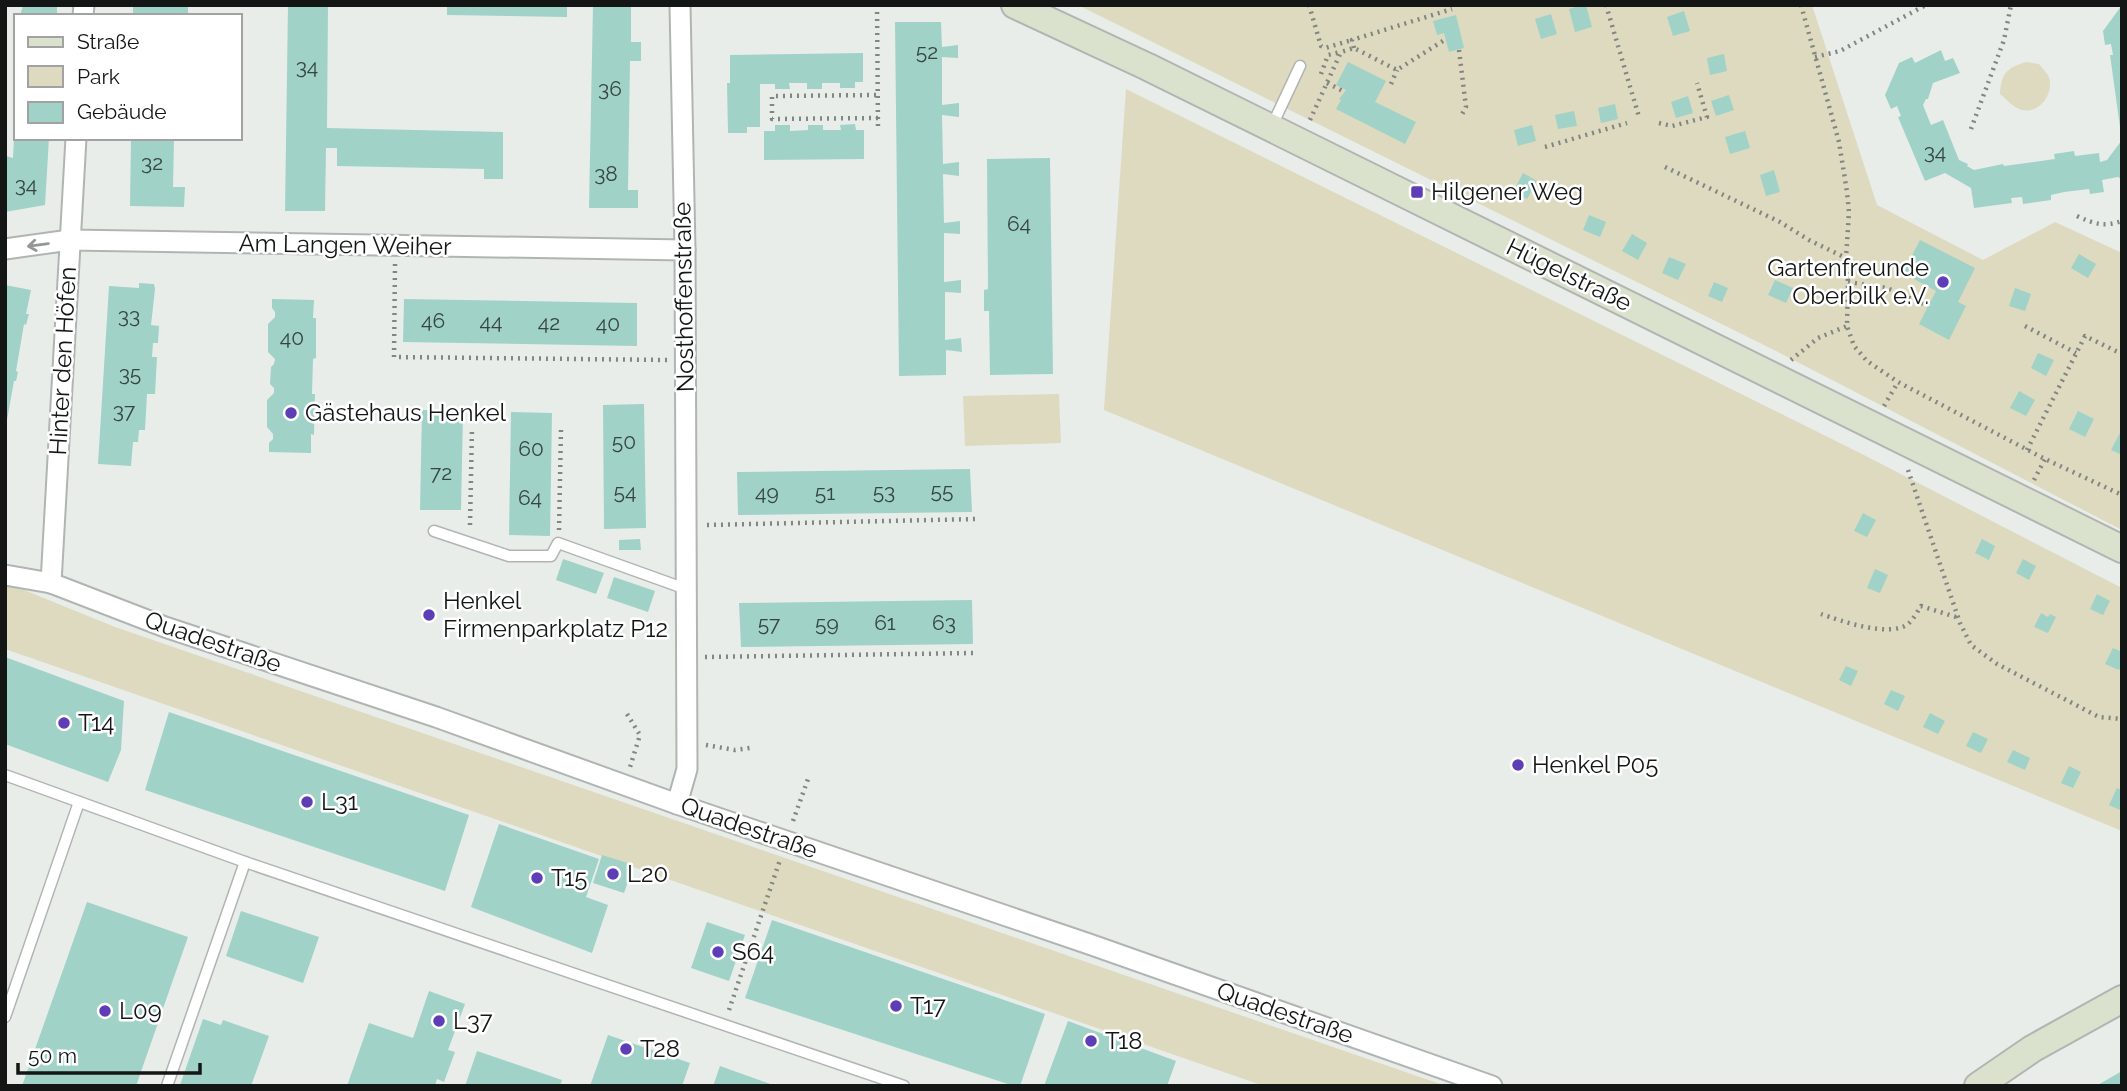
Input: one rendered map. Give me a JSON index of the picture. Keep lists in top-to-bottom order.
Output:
{
  "streets": {
    "street": [
      "Am Langen Weiher",
      "Hügelstraße",
      "Nosthoffenstraße",
      "Hinter den Höfen",
      "Quadestraße"
    ]
  },
  "crossings": [
    ["Am Langen Weiher", "Nosthoffenstraße"],
    ["Am Langen Weiher", "Hinter den Höfen"],
    ["Nosthoffenstraße", "Quadestraße"],
    ["Hinter den Höfen", "Quadestraße"]
  ],
  "places": {
    "transit": ["Hilgener Weg"],
    "other": [
      "Gartenfreunde Oberbilk e.V.",
      "Gästehaus Henkel",
      "Henkel Firmenparkplatz P12",
      "T14",
      "Henkel P05",
      "L31",
      "L20",
      "T15",
      "S64",
      "T17",
      "L09",
      "L37",
      "T18",
      "T28"
    ]
  },
  "house_numbers": [
    "52",
    "34",
    "36",
    "34",
    "32",
    "38",
    "34",
    "64",
    "33",
    "46",
    "44",
    "42",
    "40",
    "40",
    "35",
    "37",
    "50",
    "60",
    "72",
    "55",
    "54",
    "53",
    "49",
    "51",
    "64",
    "61",
    "63",
    "57",
    "59"
  ],
  "legend": ["Straße", "Park", "Gebäude"],
  "scale_bar": "50 m"
}
